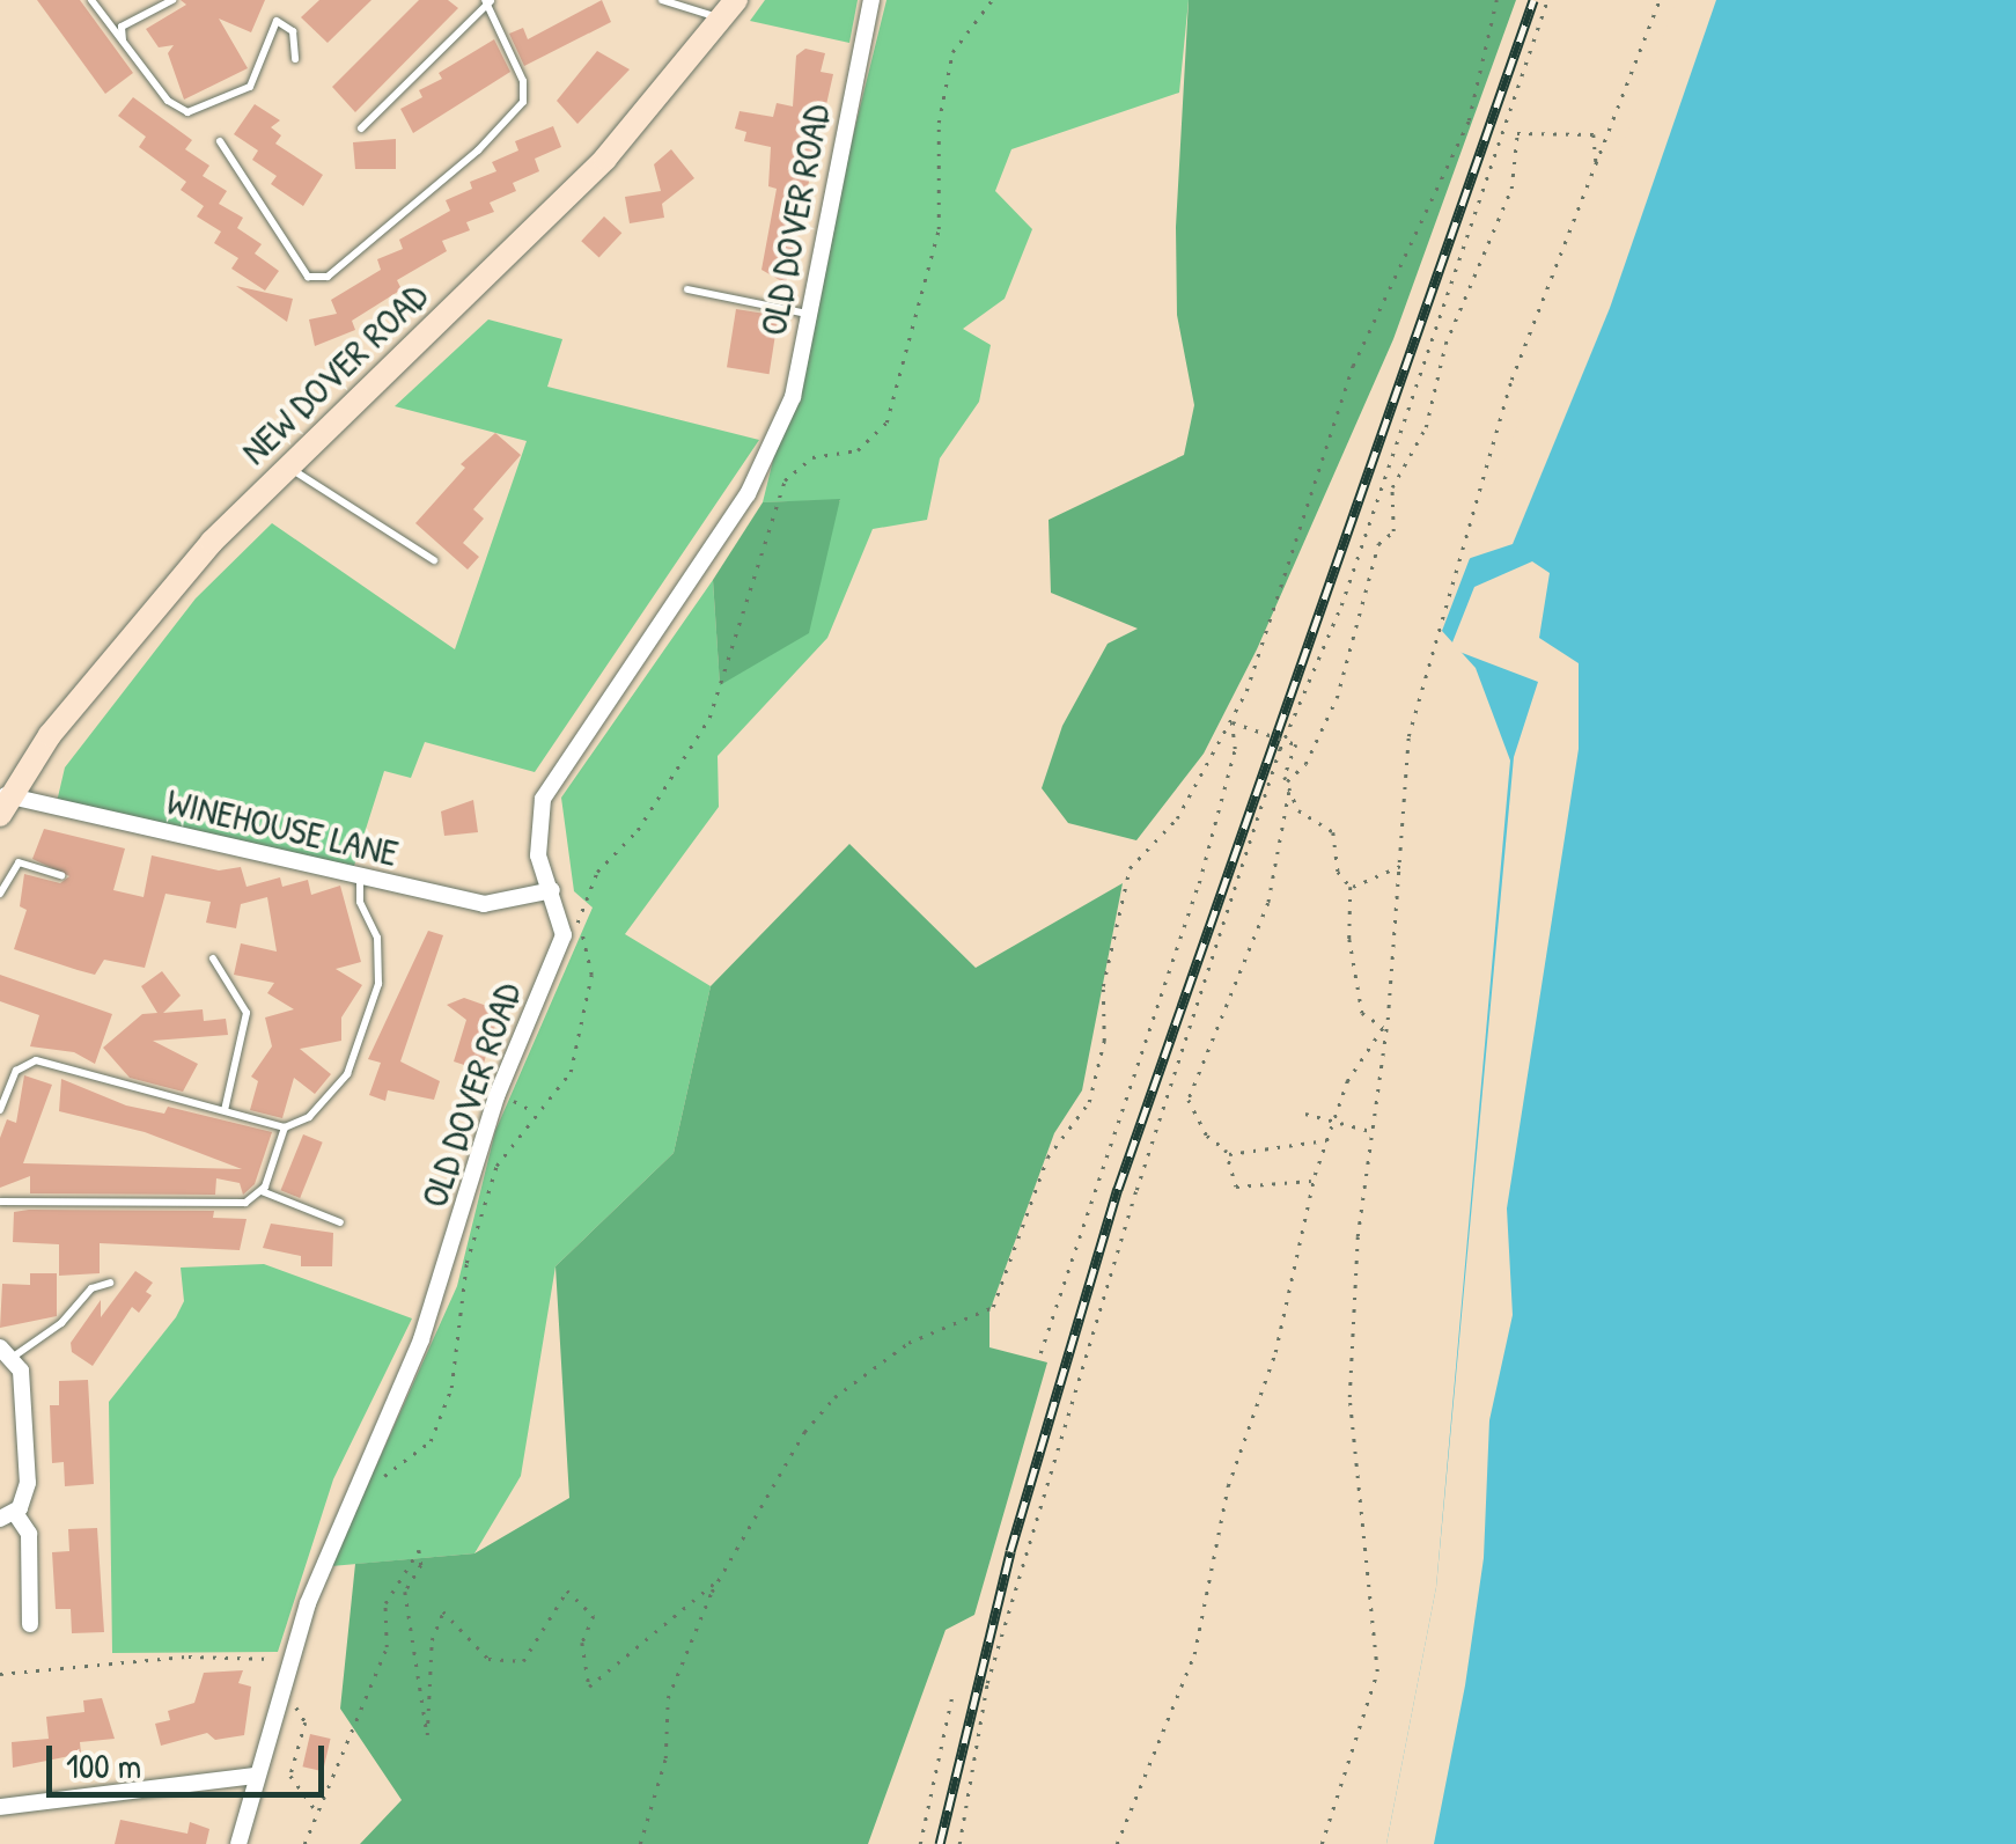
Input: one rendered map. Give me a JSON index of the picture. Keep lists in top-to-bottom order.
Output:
{
  "streets": {
    "main road": ["NEW DOVER ROAD"],
    "street": ["OLD DOVER ROAD", "WINEHOUSE LANE"]
  },
  "crossings": [
    ["OLD DOVER ROAD", "WINEHOUSE LANE"],
    ["NEW DOVER ROAD", "WINEHOUSE LANE"]
  ],
  "scale_bar": "100 m"
}
